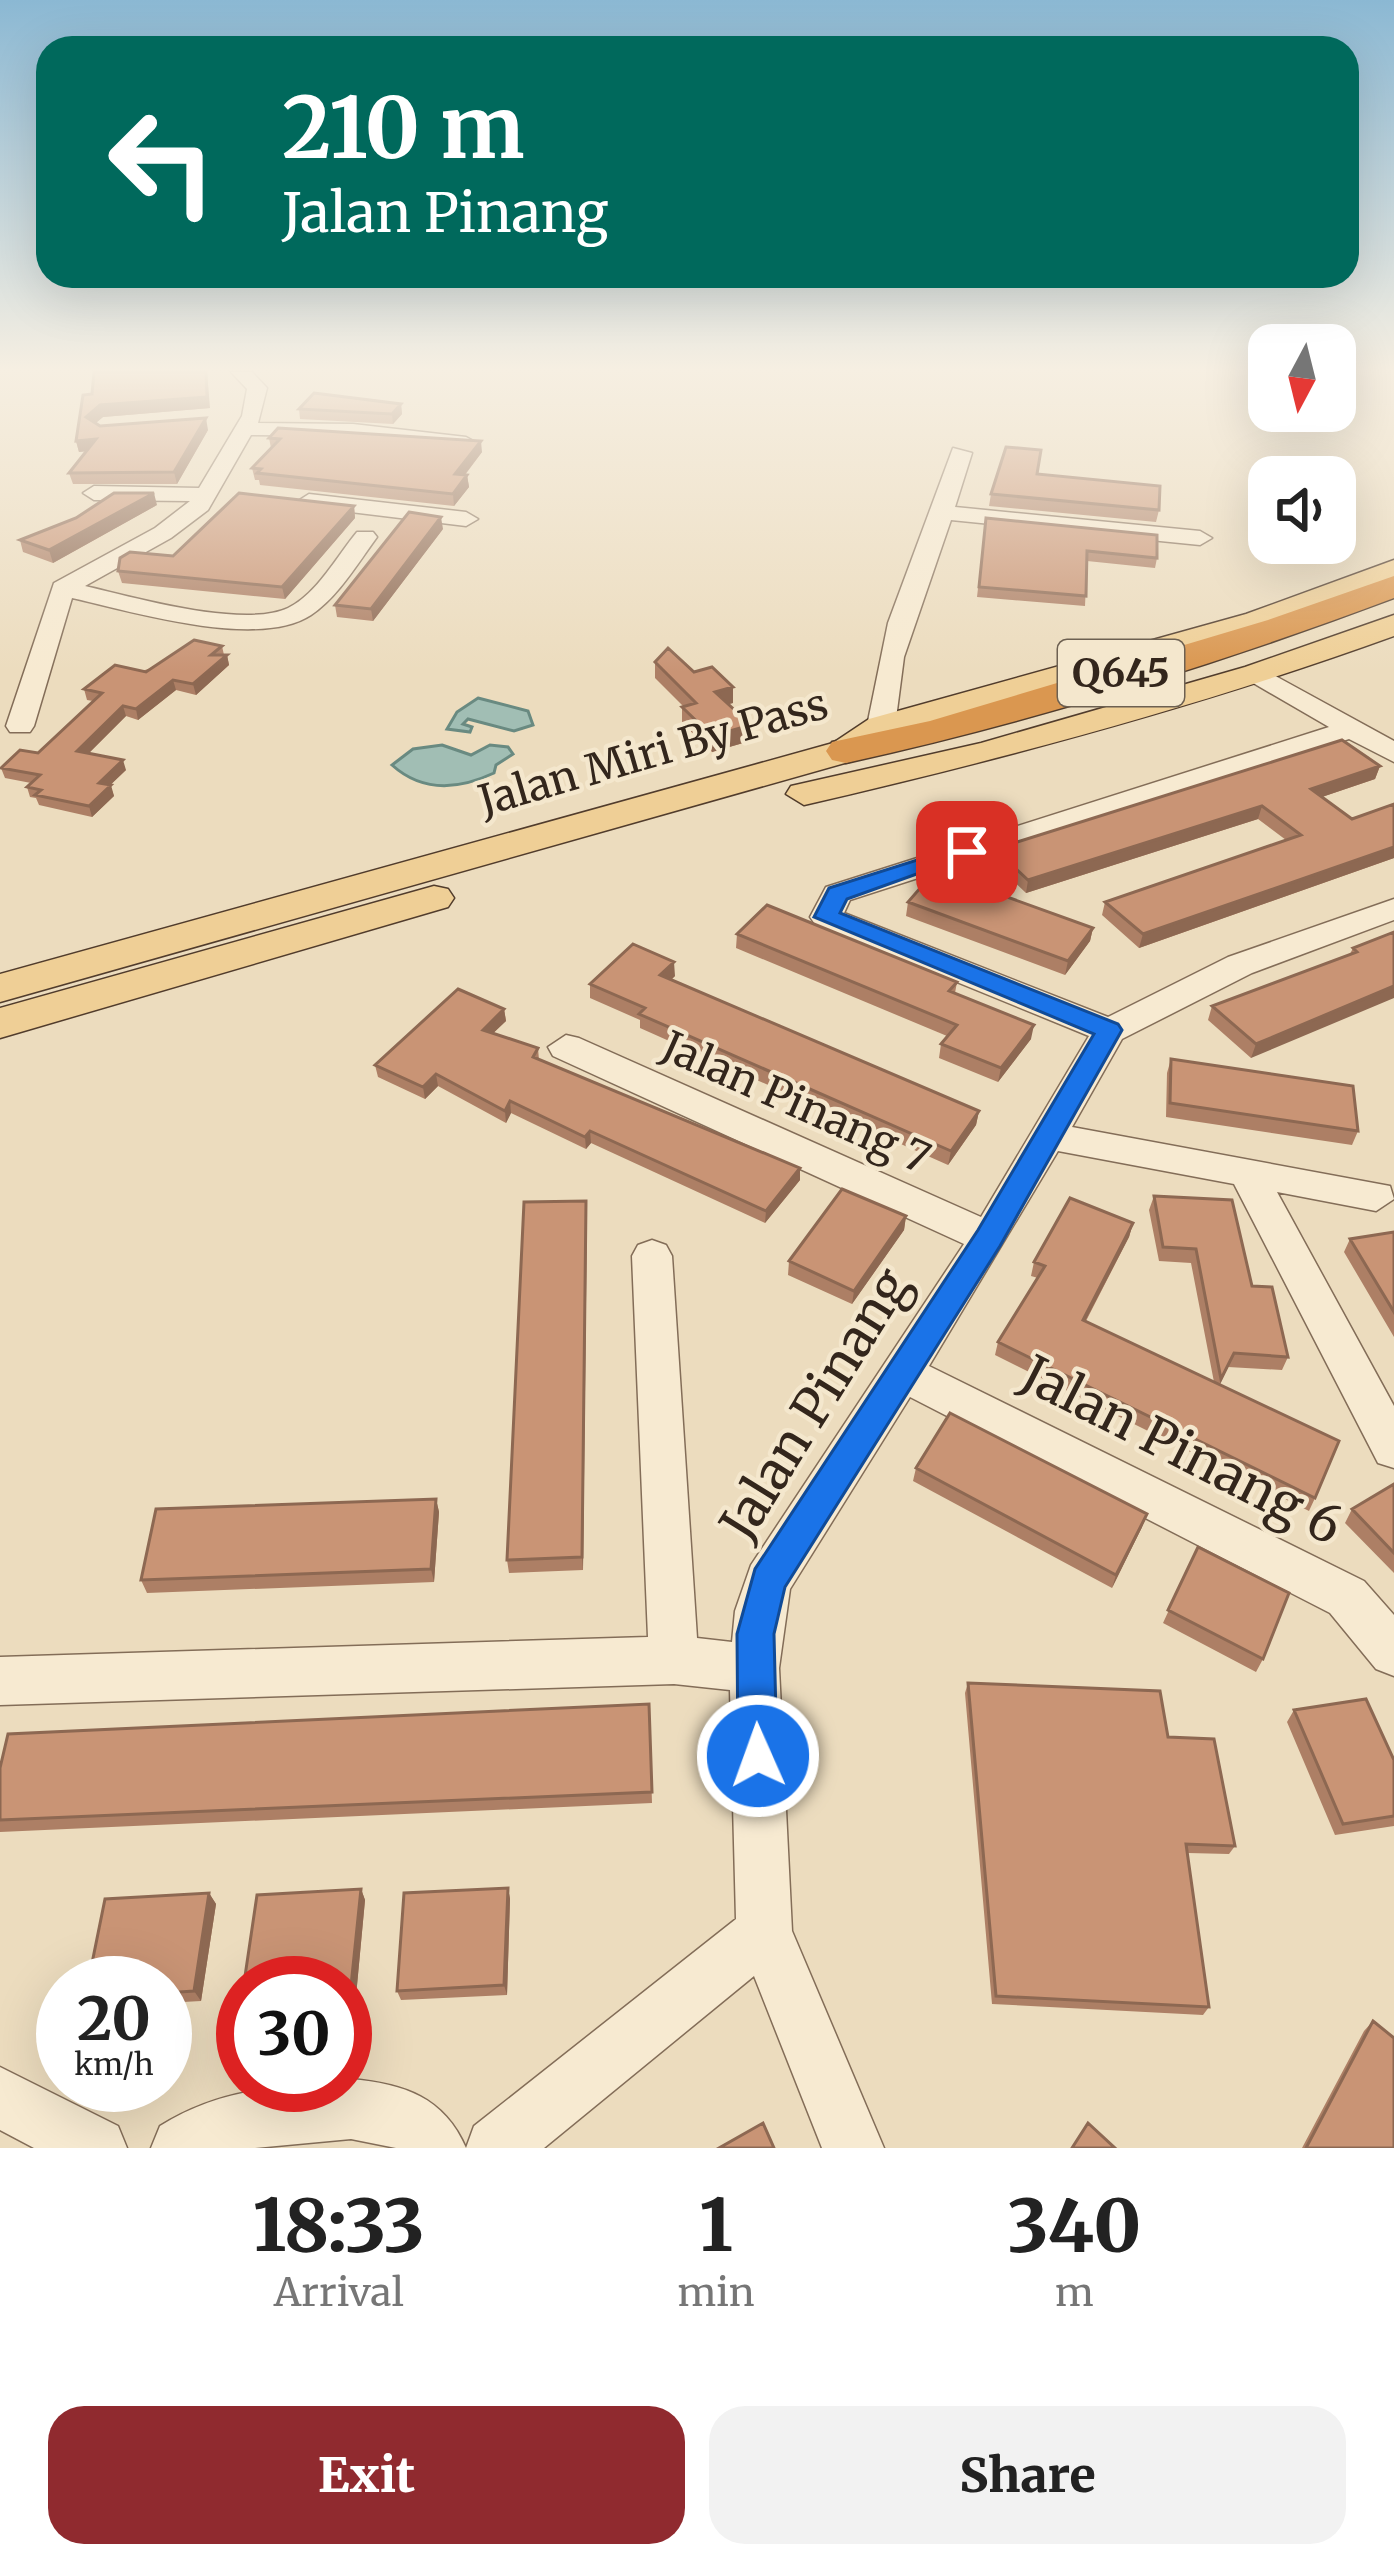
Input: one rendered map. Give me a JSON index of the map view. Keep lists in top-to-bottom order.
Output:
{
  "streets": {
    "highway": ["Q645"],
    "main road": ["Jalan Miri By Pass"],
    "street": ["Jalan Pinang 7", "Jalan Pinang", "Jalan Pinang 6"]
  },
  "crossings": [
    ["Q645", "Jalan Miri By Pass"],
    ["Jalan Pinang 7", "Jalan Pinang"],
    ["Jalan Pinang", "Jalan Pinang 6"]
  ],
  "north": "bottom",
  "page": {
    "turn": ["210 m", "Jalan Pinang"],
    "speed": "20 km/h",
    "limit": "30",
    "eta": [
      "18:33",
      "Arrival",
      "1",
      "min",
      "340",
      "m"
    ],
    "buttons": ["Exit", "Share"]
  }
}
